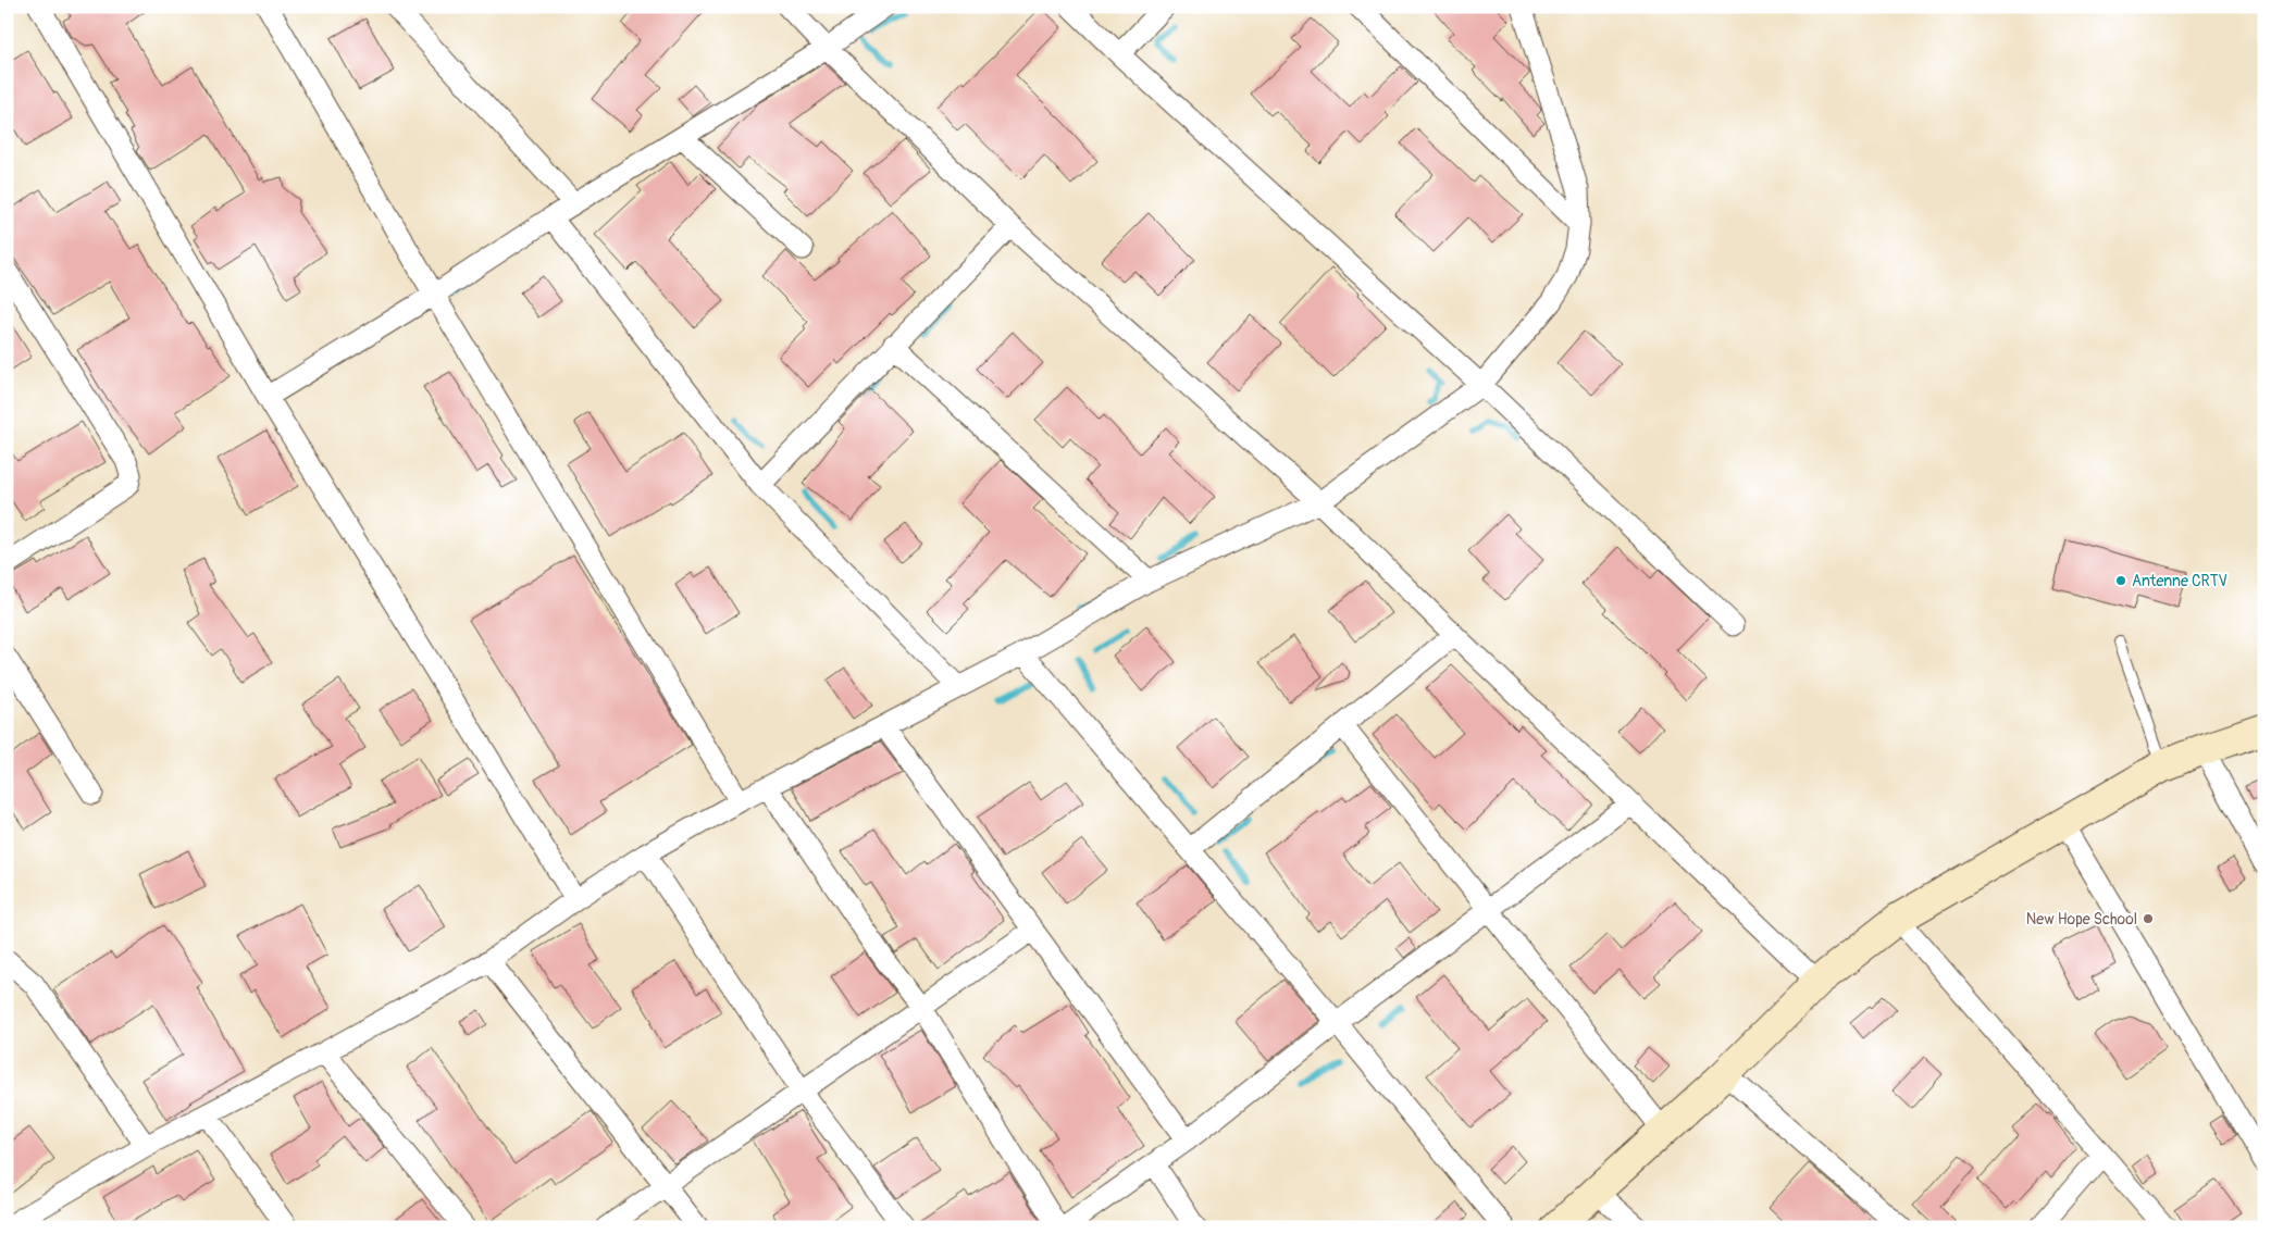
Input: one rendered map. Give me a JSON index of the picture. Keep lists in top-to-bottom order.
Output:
{
  "places": ["Antenne CRTV", "New Hope School"]
}
